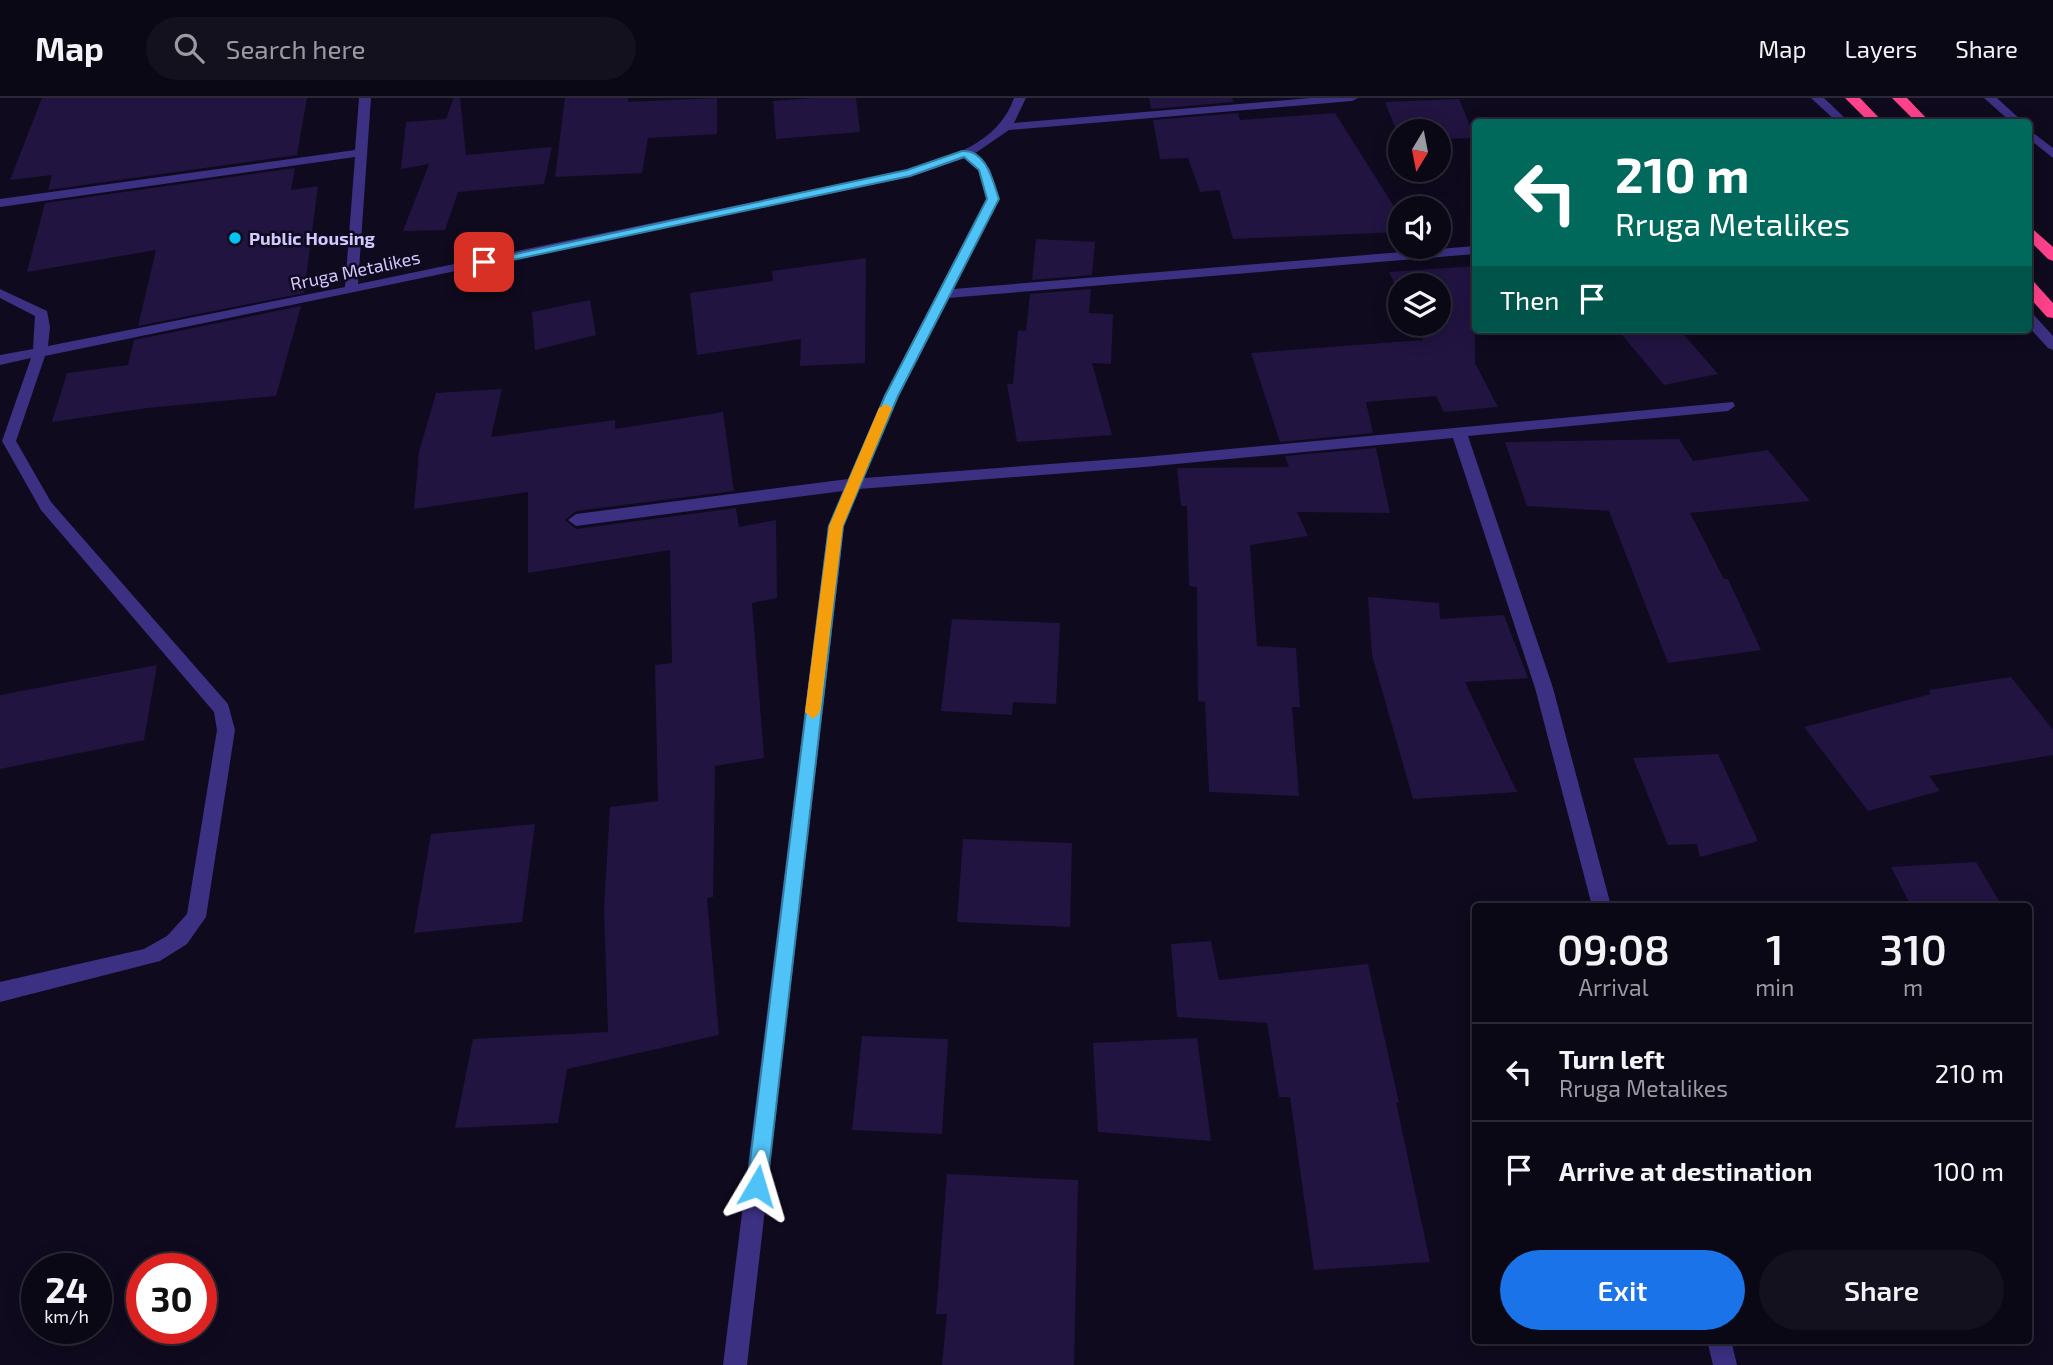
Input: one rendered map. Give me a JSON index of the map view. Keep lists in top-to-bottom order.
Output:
{
  "streets": {
    "street": ["Rruga Metalikes"]
  },
  "places": ["Public Housing"],
  "north": "bottom",
  "page": {
    "header": "Map",
    "search": "Search here",
    "nav": ["Map", "Layers", "Share"],
    "turn": ["210 m", "Rruga Metalikes"],
    "then": "Then",
    "eta": [
      "09:08",
      "Arrival",
      "1",
      "min",
      "310",
      "m"
    ],
    "list": [
      {
        "name": "Turn left",
        "note": "Rruga Metalikes",
        "value": "210 m"
      },
      {
        "name": "Arrive at destination",
        "value": "100 m"
      }
    ],
    "buttons": ["Exit", "Share"],
    "speed": "24 km/h",
    "limit": "30"
  }
}
